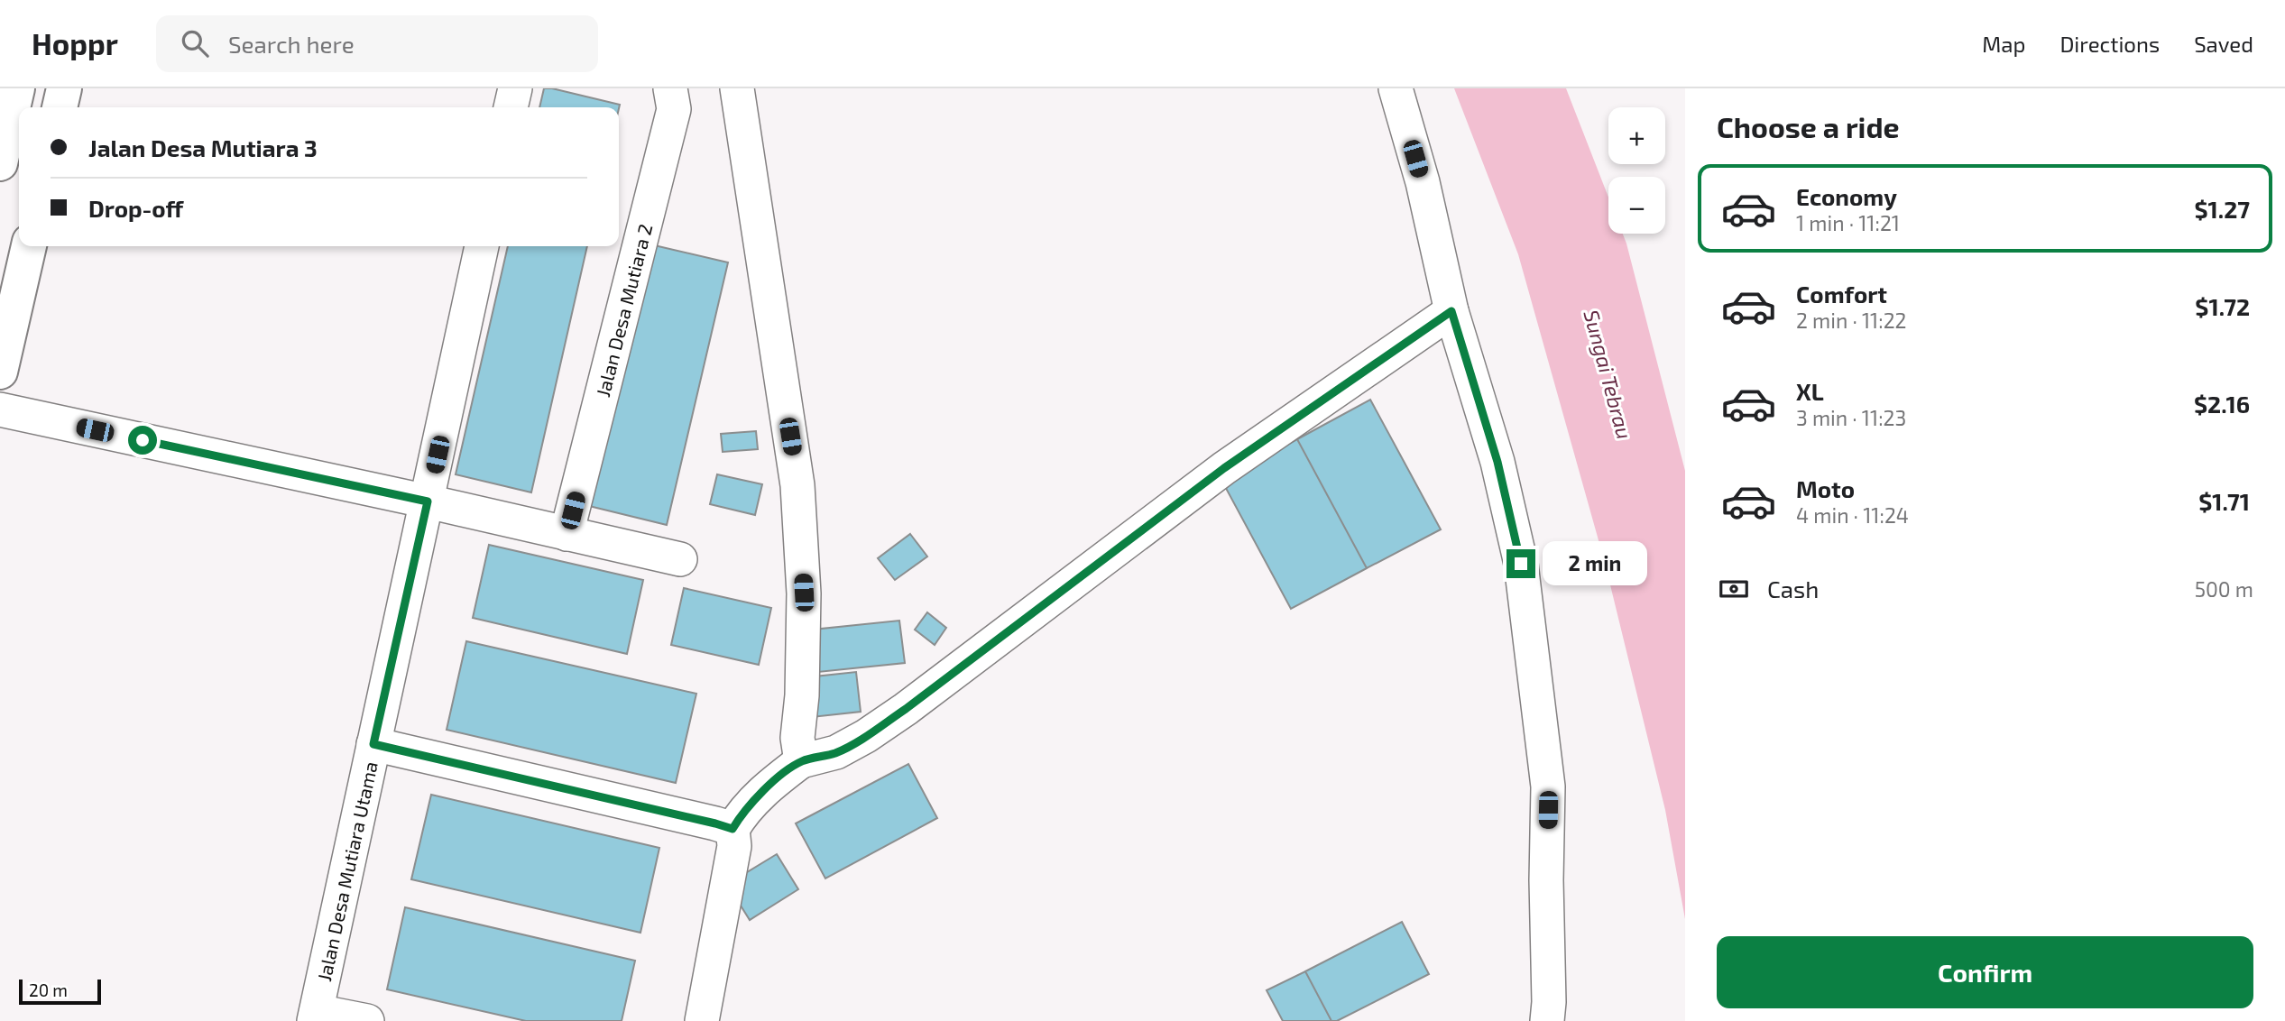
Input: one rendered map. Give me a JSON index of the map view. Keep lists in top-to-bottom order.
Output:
{
  "streets": {
    "street": ["Jalan Desa Mutiara 2", "Jalan Desa Mutiara Utama"]
  },
  "water": ["Sungai Tebrau"],
  "scale_bar": "20 m",
  "page": {
    "header": "Hoppr",
    "search": "Search here",
    "nav": ["Map", "Directions", "Saved"],
    "heading": "Choose a ride",
    "map_buttons": ["+", "−"],
    "banner": ["Jalan Desa Mutiara 3", "Drop-off"],
    "list": [
      {
        "name": "Economy",
        "note": "1 min · 11:21",
        "value": "$1.27"
      },
      {
        "name": "Comfort",
        "note": "2 min · 11:22",
        "value": "$1.72"
      },
      {
        "name": "XL",
        "note": "3 min · 11:23",
        "value": "$2.16"
      },
      {
        "name": "Moto",
        "note": "4 min · 11:24",
        "value": "$1.71"
      }
    ],
    "bubble": "2 min",
    "pay": ["Cash", "500 m"],
    "buttons": "Confirm",
    "scale": "20 m"
  }
}
